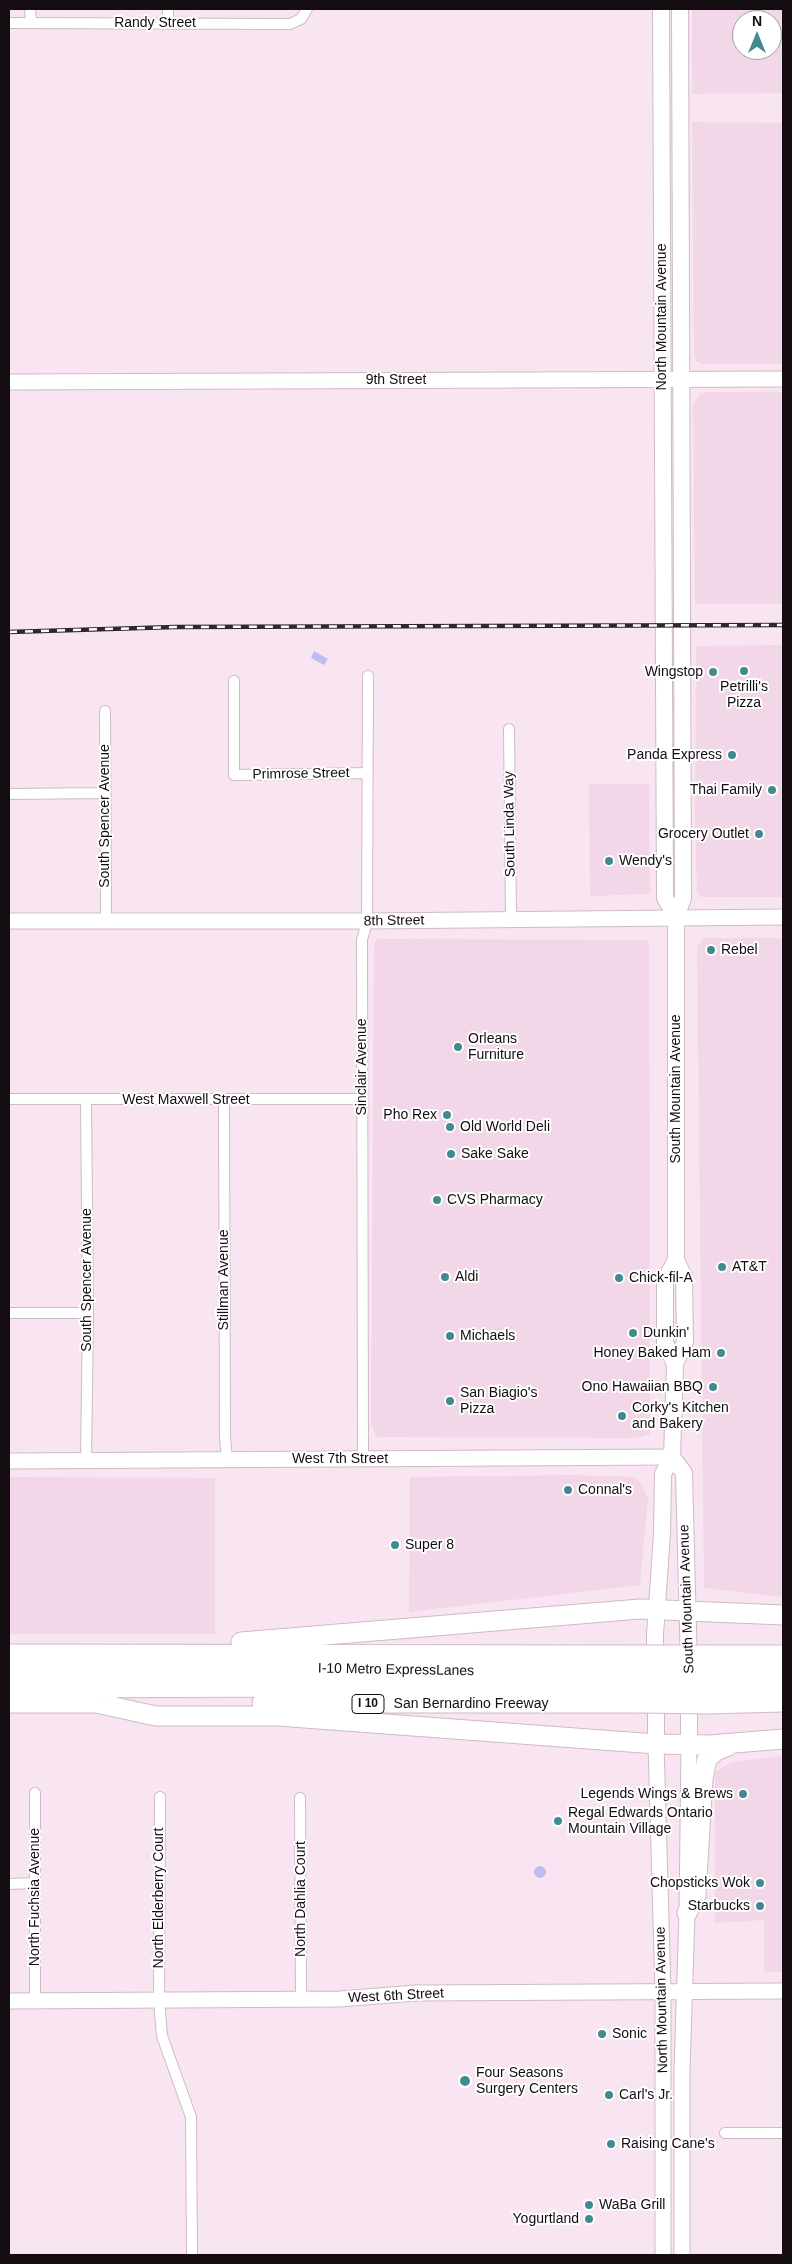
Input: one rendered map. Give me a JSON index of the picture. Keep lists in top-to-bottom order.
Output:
{
  "streets": {
    "highway": ["I-10 Metro ExpressLanes", "I 10", "San Bernardino Freeway"],
    "main road": ["North Mountain Avenue", "South Mountain Avenue"],
    "street": [
      "Randy Street",
      "9th Street",
      "Primrose Street",
      "South Spencer Avenue",
      "South Linda Way",
      "8th Street",
      "Sinclair Avenue",
      "West Maxwell Street",
      "Stillman Avenue",
      "West 7th Street",
      "North Fuchsia Avenue",
      "North Elderberry Court",
      "North Dahlia Court",
      "West 6th Street"
    ]
  },
  "crossings": [
    ["North Mountain Avenue", "9th Street"],
    ["North Mountain Avenue", "South Mountain Avenue"],
    ["North Mountain Avenue", "West 6th Street"],
    ["Primrose Street", "Sinclair Avenue"],
    ["South Spencer Avenue", "8th Street"],
    ["South Spencer Avenue", "West Maxwell Street"],
    ["South Spencer Avenue", "West 7th Street"],
    ["South Linda Way", "8th Street"],
    ["8th Street", "Sinclair Avenue"],
    ["8th Street", "South Mountain Avenue"],
    ["Sinclair Avenue", "West Maxwell Street"],
    ["Sinclair Avenue", "West 7th Street"],
    ["South Mountain Avenue", "West 7th Street"],
    ["West Maxwell Street", "Stillman Avenue"],
    ["Stillman Avenue", "West 7th Street"],
    ["I-10 Metro ExpressLanes", "San Bernardino Freeway"],
    ["North Fuchsia Avenue", "West 6th Street"],
    ["North Elderberry Court", "West 6th Street"],
    ["North Dahlia Court", "West 6th Street"]
  ],
  "places": [
    "Petrilli's Pizza",
    "Wingstop",
    "Panda Express",
    "Thai Family",
    "Grocery Outlet",
    "Wendy's",
    "Rebel",
    "Orleans Furniture",
    "Pho Rex",
    "Old World Deli",
    "Sake Sake",
    "CVS Pharmacy",
    "AT&T",
    "Aldi",
    "Chick-fil-A",
    "Dunkin'",
    "Michaels",
    "Honey Baked Ham",
    "Ono Hawaiian BBQ",
    "San Biagio's Pizza",
    "Corky's Kitchen and Bakery",
    "Connal's",
    "Super 8",
    "Legends Wings & Brews",
    "Regal Edwards Ontario Mountain Village",
    "Chopsticks Wok",
    "Starbucks",
    "Sonic",
    "Four Seasons Surgery Centers",
    "Carl's Jr.",
    "Raising Cane's",
    "WaBa Grill",
    "Yogurtland"
  ],
  "north": "top"
}
